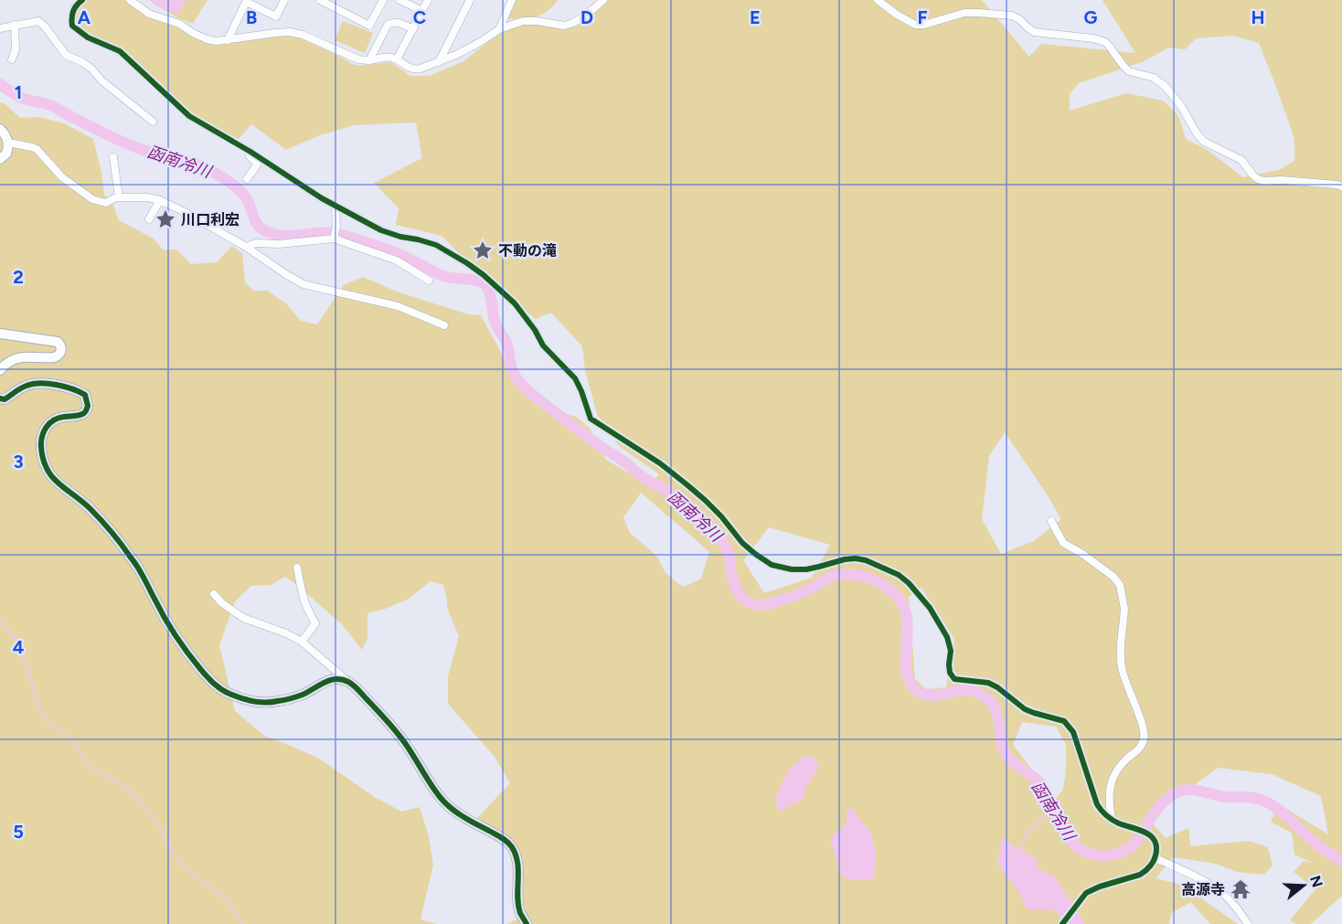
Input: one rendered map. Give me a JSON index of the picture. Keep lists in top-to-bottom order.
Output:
{
  "water": ["函南冷川"],
  "places": {
    "place": ["川口利宏", "不動の滝"],
    "temple": ["高源寺"]
  },
  "north": "right",
  "grid": {
    "columns": [
      "A",
      "B",
      "C",
      "D",
      "E",
      "F",
      "G",
      "H"
    ],
    "rows": [
      "1",
      "2",
      "3",
      "4",
      "5"
    ]
  }
}
